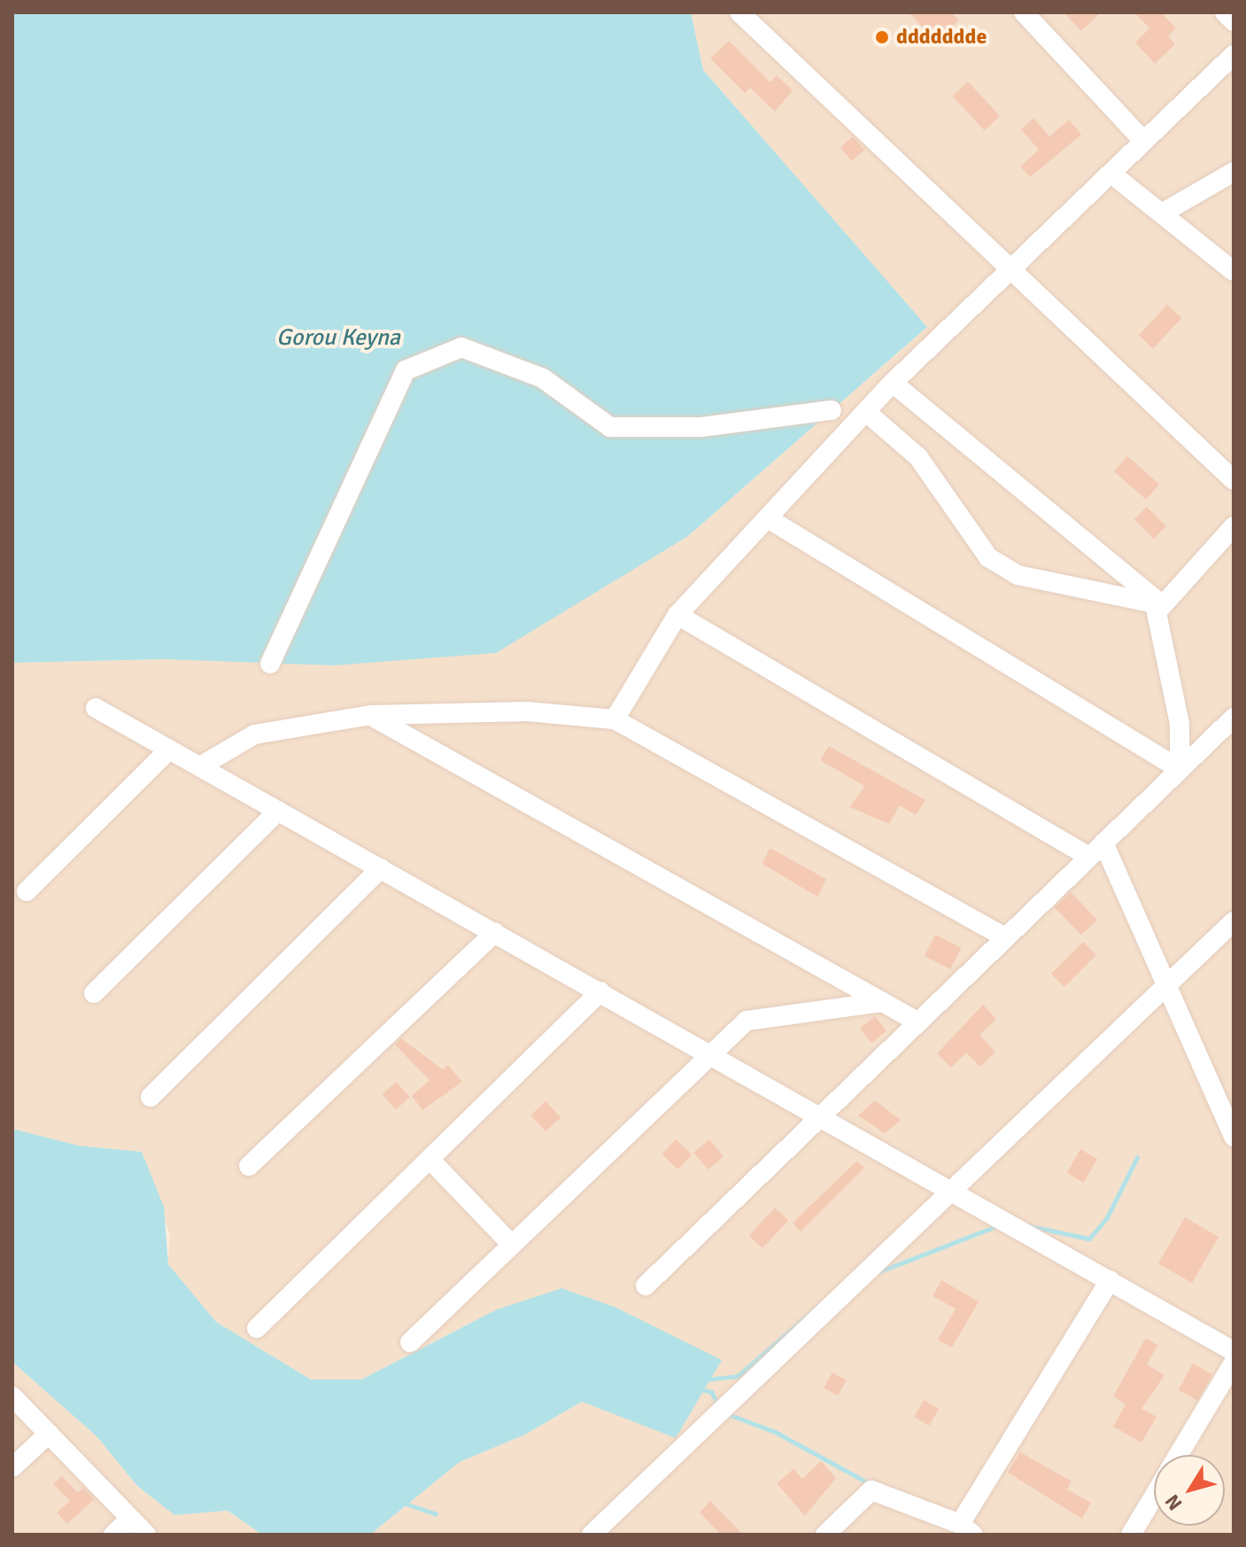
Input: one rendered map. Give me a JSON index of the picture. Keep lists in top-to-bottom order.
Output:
{
  "water": ["Gorou Keyna"],
  "places": ["ddddddde"],
  "north": "bottom left"
}
